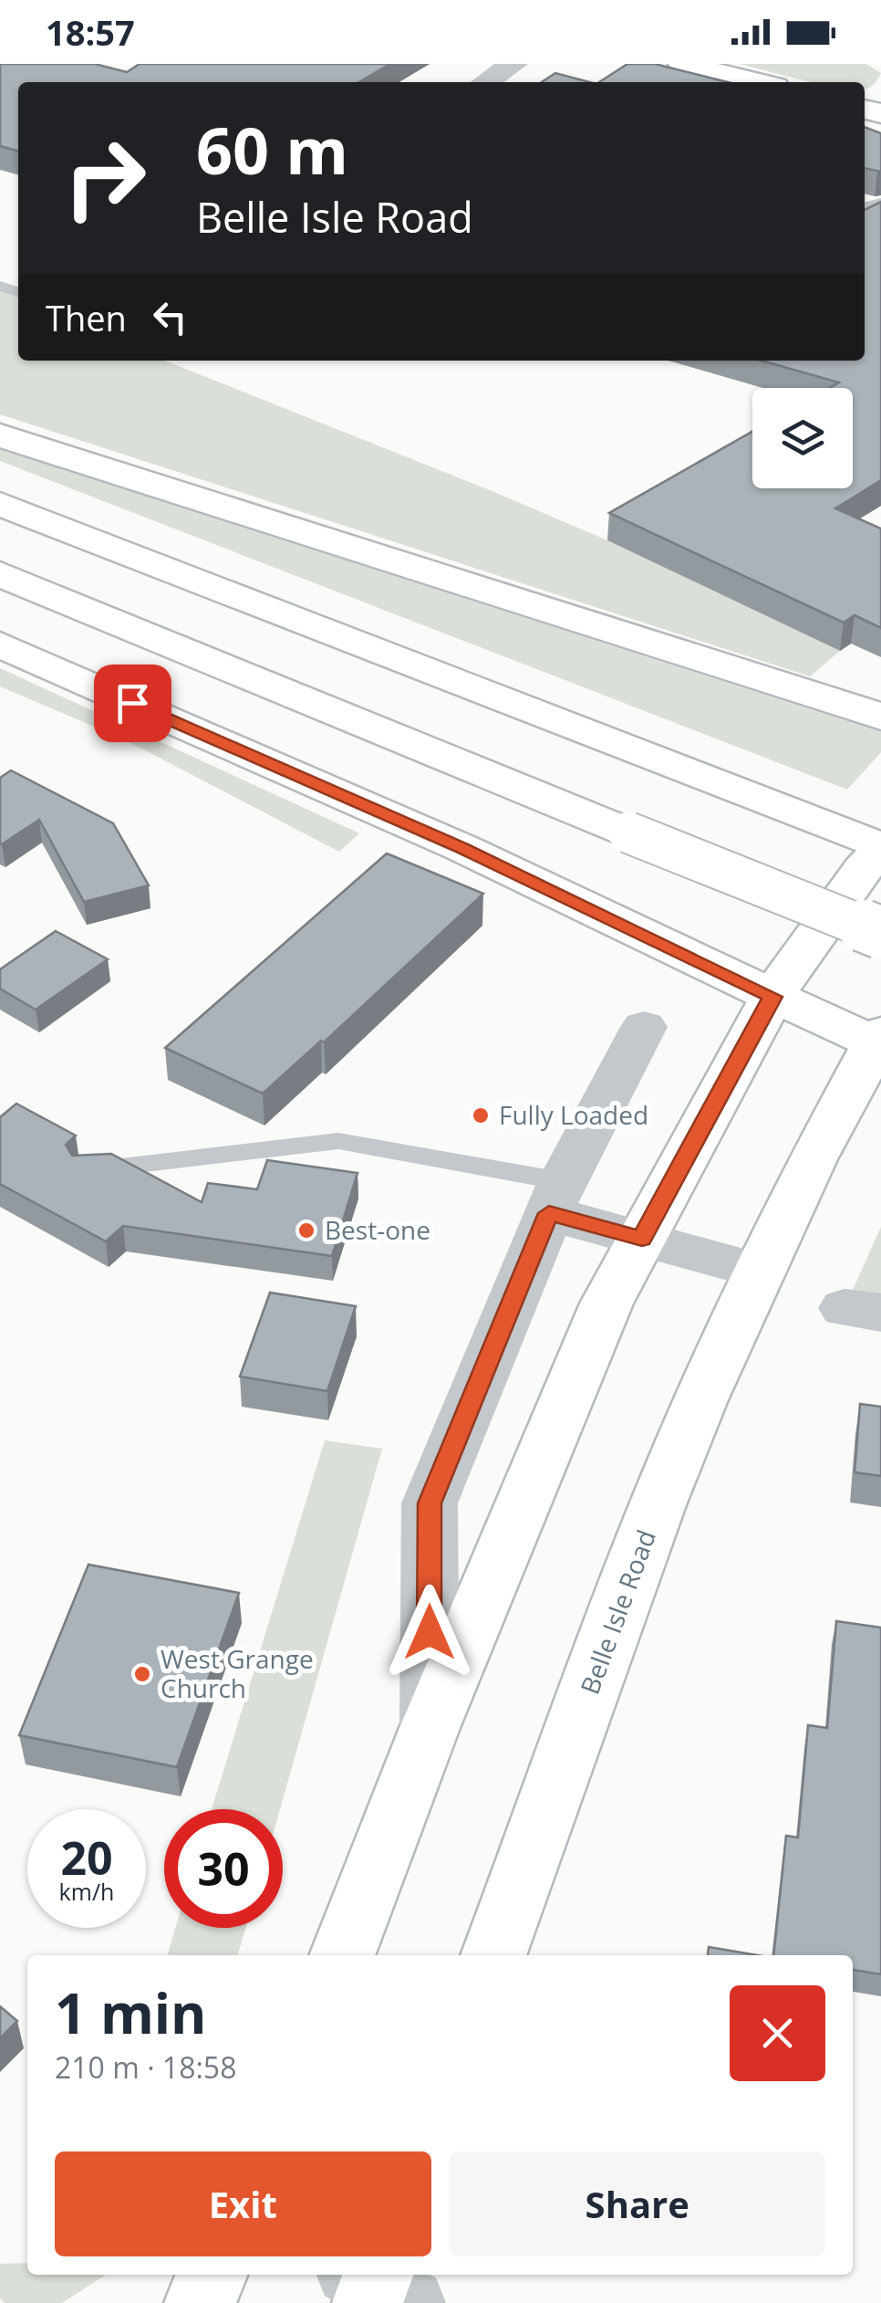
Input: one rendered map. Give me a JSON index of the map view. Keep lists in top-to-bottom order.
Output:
{
  "streets": {
    "main road": ["Belle Isle Road"]
  },
  "places": ["Fully Loaded", "Best-one", "West Grange Church"],
  "page": {
    "status": "18:57",
    "turn": ["60 m", "Belle Isle Road"],
    "then": "Then",
    "speed": "20 km/h",
    "limit": "30",
    "heading": ["1 min", "210 m · 18:58"],
    "buttons": ["Exit", "Share"]
  }
}
